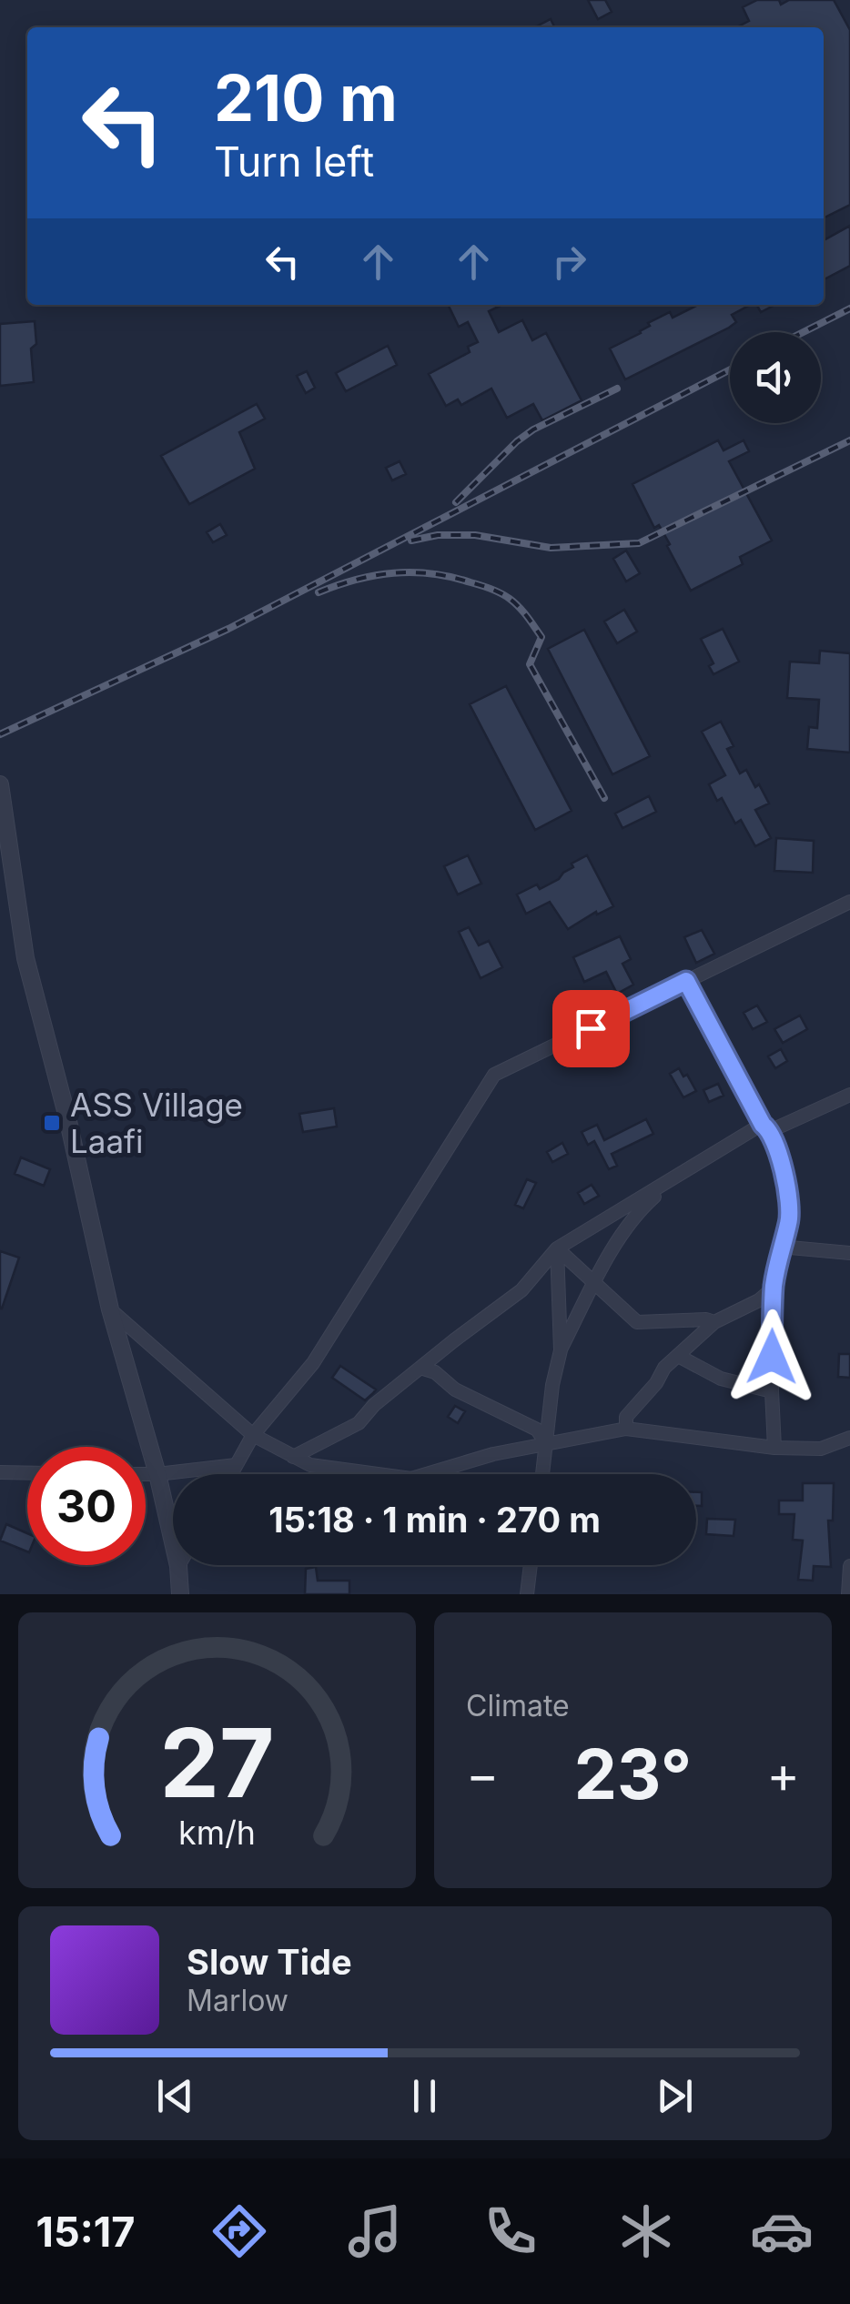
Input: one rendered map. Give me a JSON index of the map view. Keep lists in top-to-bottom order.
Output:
{
  "places": {
    "transit": ["ASS Village Laafi"]
  },
  "page": {
    "turn": ["210 m", "Turn left"],
    "limit": "30",
    "trip": "15:18 · 1 min · 270 m",
    "tile": "Climate",
    "heat": ["−", "23°", "+"],
    "song": ["Slow Tide", "Marlow"],
    "tabs": "15:17",
    "gauge": ["27", "km/h"]
  }
}
